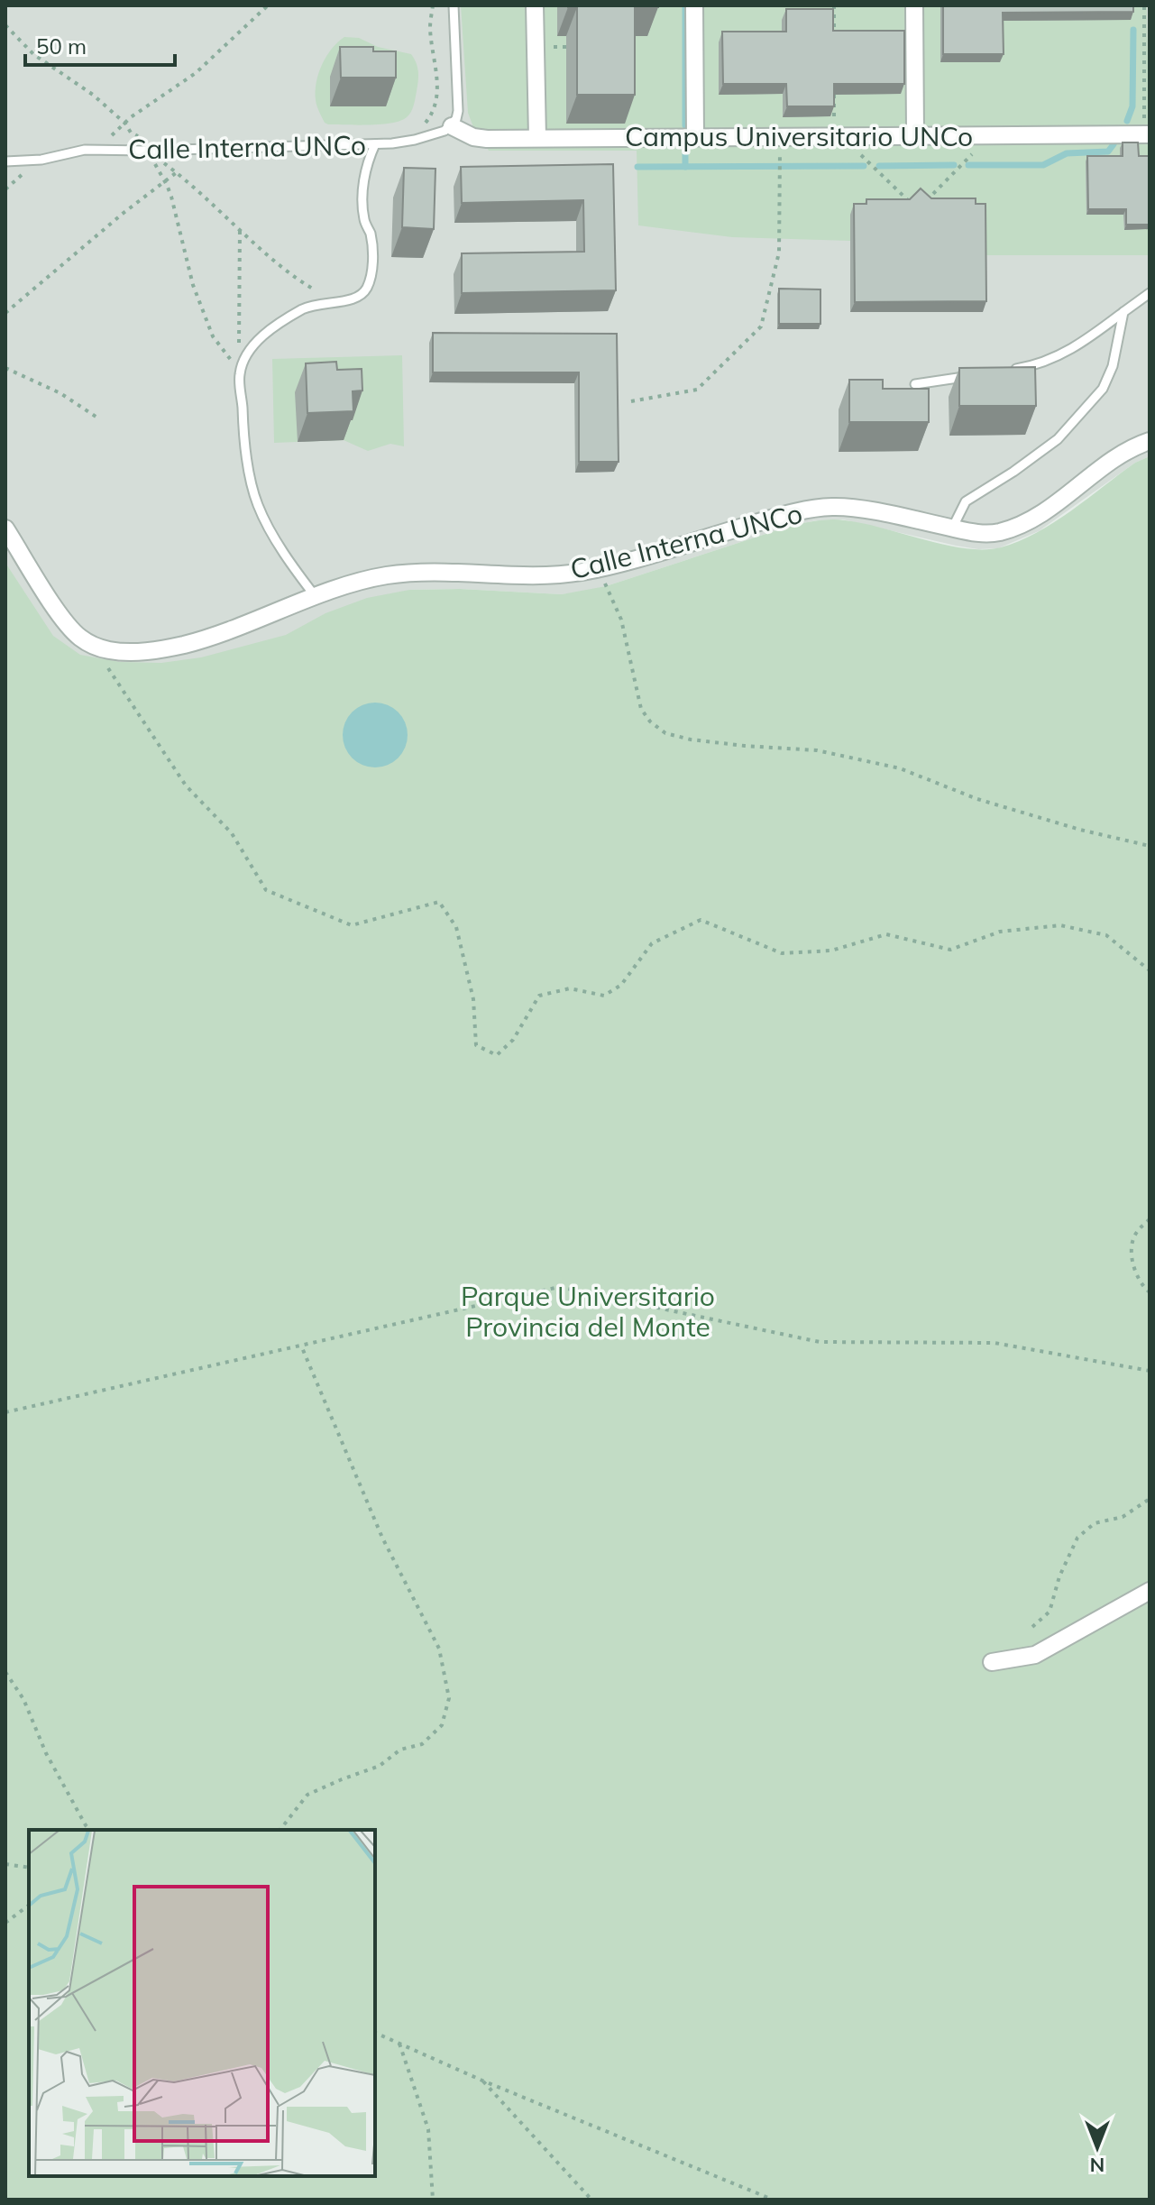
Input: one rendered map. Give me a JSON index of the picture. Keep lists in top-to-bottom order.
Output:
{
  "streets": {
    "street": ["Campus Universitario UNCo", "Calle Interna UNCo"]
  },
  "crossings": [
    ["Campus Universitario UNCo", "Calle Interna UNCo"]
  ],
  "parks": ["Parque Universitario Provincia del Monte"],
  "scale_bar": "50 m",
  "north": "bottom"
}
